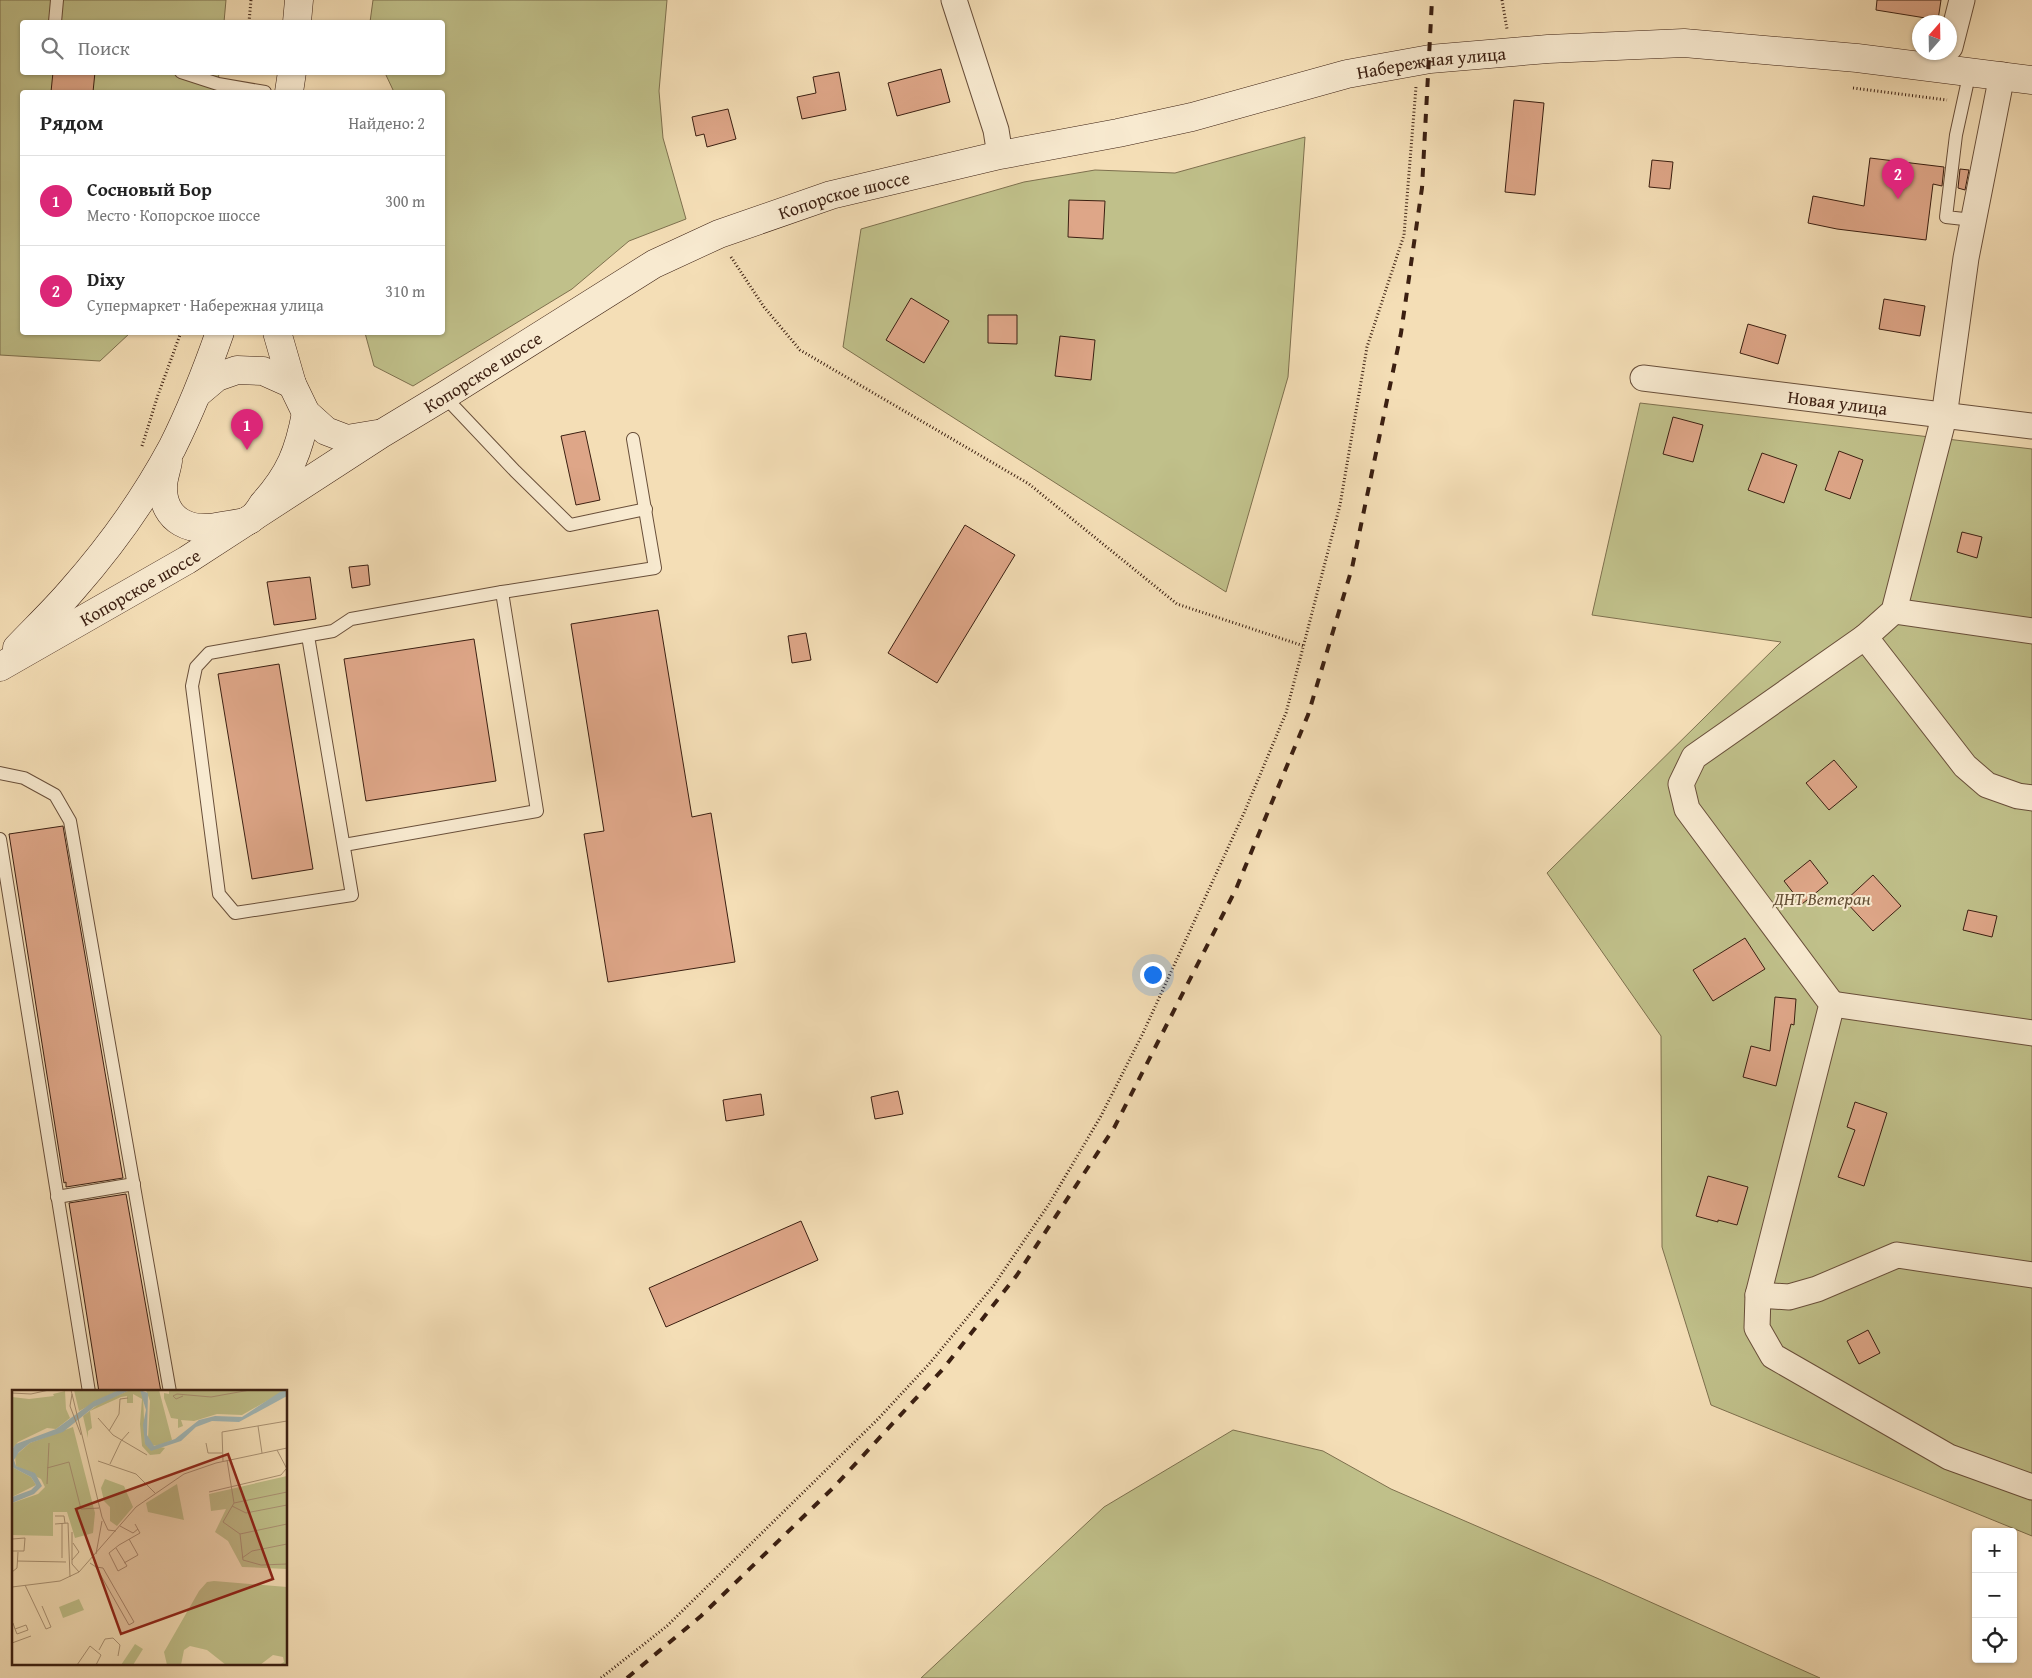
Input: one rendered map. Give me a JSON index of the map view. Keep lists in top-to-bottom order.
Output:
{
  "streets": {
    "main road": ["Набережная улица", "Копорское шоссе"],
    "street": ["Новая улица"]
  },
  "crossings": [
    ["Набережная улица", "Копорское шоссе"]
  ],
  "parks": ["ДНТ Ветеран"],
  "north": "top",
  "page": {
    "search": "Поиск",
    "heading": ["Рядом", "Найдено: 2"],
    "list": [
      {
        "mark": "1",
        "name": "Сосновый Бор",
        "note": "Место · Копорское шоссе",
        "value": "300 m"
      },
      {
        "mark": "2",
        "name": "Dixy",
        "note": "Супермаркет · Набережная улица",
        "value": "310 m"
      }
    ],
    "pins": ["2", "1"],
    "map_buttons": ["+", "−"]
  }
}
